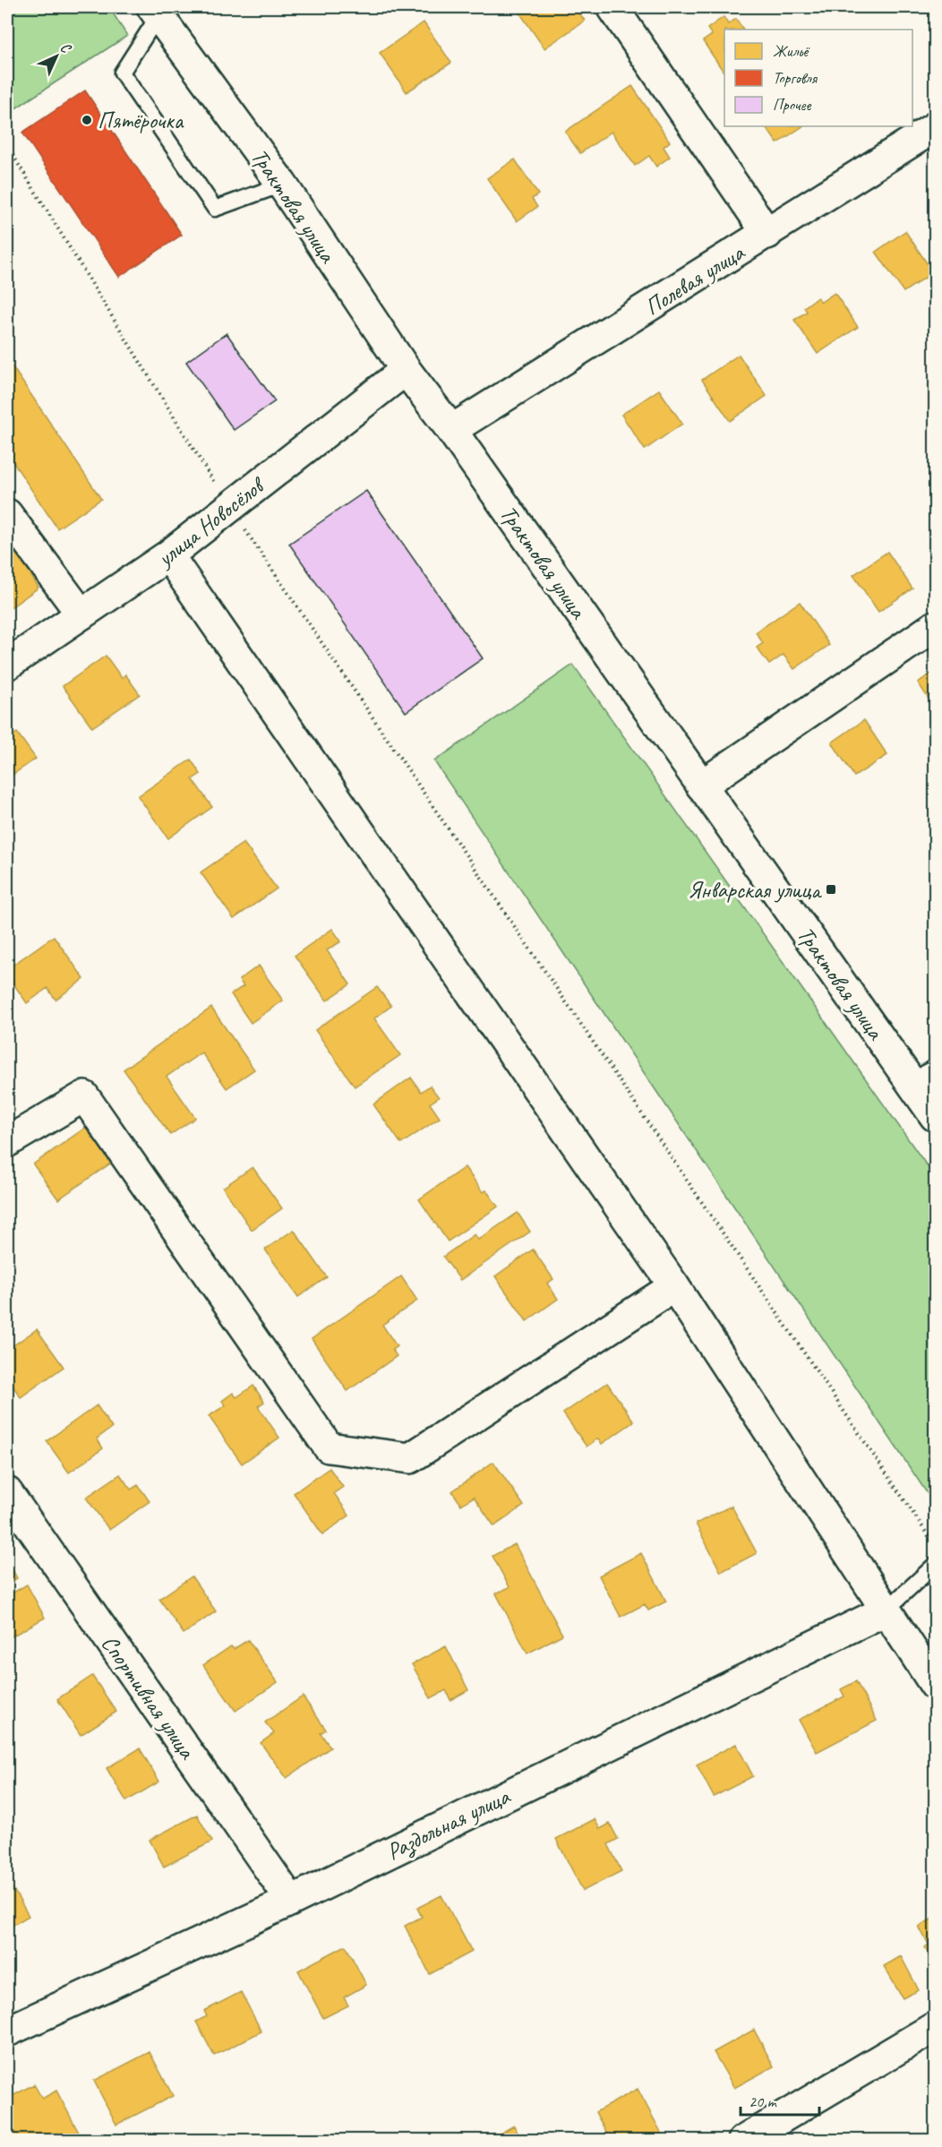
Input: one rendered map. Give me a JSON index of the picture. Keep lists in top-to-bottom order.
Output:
{
  "streets": {
    "street": [
      "Трактовая улица",
      "Полевая улица",
      "улица Новосёлов",
      "Спортивная улица",
      "Раздольная улица"
    ]
  },
  "crossings": [
    ["Трактовая улица", "Полевая улица"],
    ["Трактовая улица", "улица Новосёлов"],
    ["Спортивная улица", "Раздольная улица"]
  ],
  "places": {
    "other": ["Пятёрочка"],
    "transit": ["Январская улица"]
  },
  "legend": ["Жильё", "Торговля", "Прочее"],
  "scale_bar": "20 m",
  "north": "top right"
}
